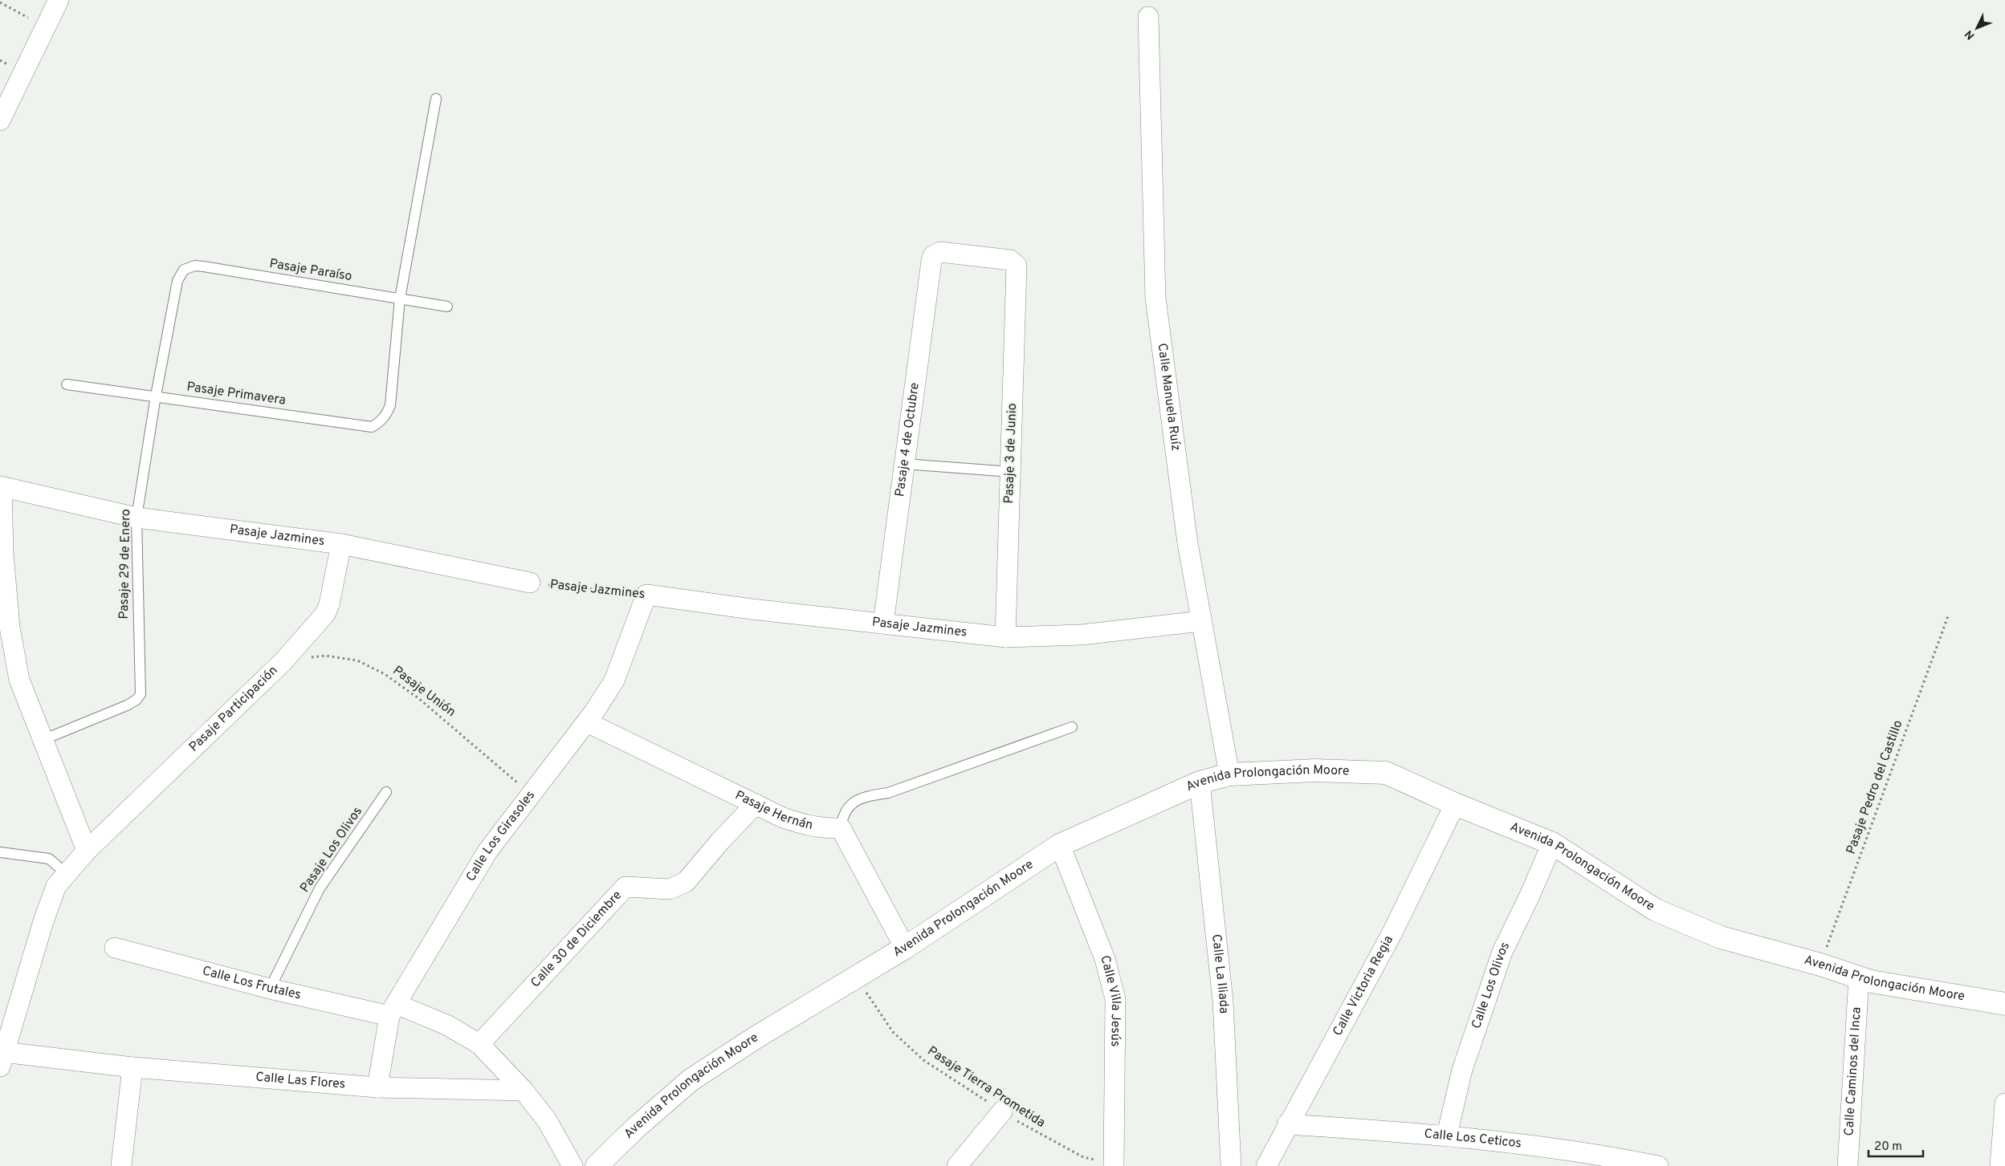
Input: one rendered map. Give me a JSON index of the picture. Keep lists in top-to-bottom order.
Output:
{
  "streets": {
    "street": [
      "Calle Manuela Ruíz",
      "Pasaje 4 de Octubre",
      "Pasaje 3 de Junio",
      "Pasaje Jazmines",
      "Pasaje Participación",
      "Avenida Prolongación Moore",
      "Pasaje Hernán",
      "Calle Los Girasoles",
      "Calle 30 de Diciembre",
      "Calle La Iliada",
      "Calle Los Frutales",
      "Calle Victoria Regia",
      "Calle Los Olivos",
      "Calle Villa Jesús",
      "Calle Caminos del Inca",
      "Calle Las Flores",
      "Calle Los Ceticos"
    ],
    "lane": [
      "Pasaje Paraíso",
      "Pasaje Primavera",
      "Pasaje 29 de Enero",
      "Pasaje Los Olivos"
    ],
    "path": ["Pasaje Unión", "Pasaje Pedro del Castillo", "Pasaje Tierra Prometida"]
  },
  "crossings": [
    ["Pasaje Paraíso", "Pasaje Primavera"],
    ["Pasaje Paraíso", "Pasaje 29 de Enero"],
    ["Pasaje Primavera", "Pasaje 29 de Enero"],
    ["Calle Manuela Ruíz", "Pasaje Jazmines"],
    ["Calle Manuela Ruíz", "Avenida Prolongación Moore"],
    ["Pasaje 4 de Octubre", "Pasaje 3 de Junio"],
    ["Pasaje 4 de Octubre", "Pasaje Jazmines"],
    ["Pasaje 3 de Junio", "Pasaje Jazmines"],
    ["Pasaje Jazmines", "Pasaje 29 de Enero"],
    ["Pasaje Jazmines", "Pasaje Participación"],
    ["Pasaje Jazmines", "Calle Los Girasoles"],
    ["Pasaje Unión", "Pasaje Participación"],
    ["Pasaje Unión", "Calle Los Girasoles"],
    ["Pasaje Participación", "Calle Las Flores"],
    ["Avenida Prolongación Moore", "Pasaje Pedro del Castillo"],
    ["Avenida Prolongación Moore", "Calle La Iliada"],
    ["Avenida Prolongación Moore", "Calle Victoria Regia"],
    ["Avenida Prolongación Moore", "Calle Los Olivos"],
    ["Avenida Prolongación Moore", "Calle Villa Jesús"],
    ["Avenida Prolongación Moore", "Calle Caminos del Inca"],
    ["Avenida Prolongación Moore", "Pasaje Tierra Prometida"],
    ["Pasaje Hernán", "Calle Los Girasoles"],
    ["Pasaje Hernán", "Calle 30 de Diciembre"],
    ["Calle Los Girasoles", "Calle Los Frutales"],
    ["Calle Los Girasoles", "Calle Las Flores"],
    ["Pasaje Los Olivos", "Calle Los Frutales"],
    ["Calle 30 de Diciembre", "Calle Los Frutales"],
    ["Calle Los Frutales", "Calle Las Flores"],
    ["Calle Victoria Regia", "Calle Los Ceticos"],
    ["Calle Los Olivos", "Calle Los Ceticos"],
    ["Calle Villa Jesús", "Pasaje Tierra Prometida"]
  ],
  "scale_bar": "20 m",
  "north": "bottom left"
}
